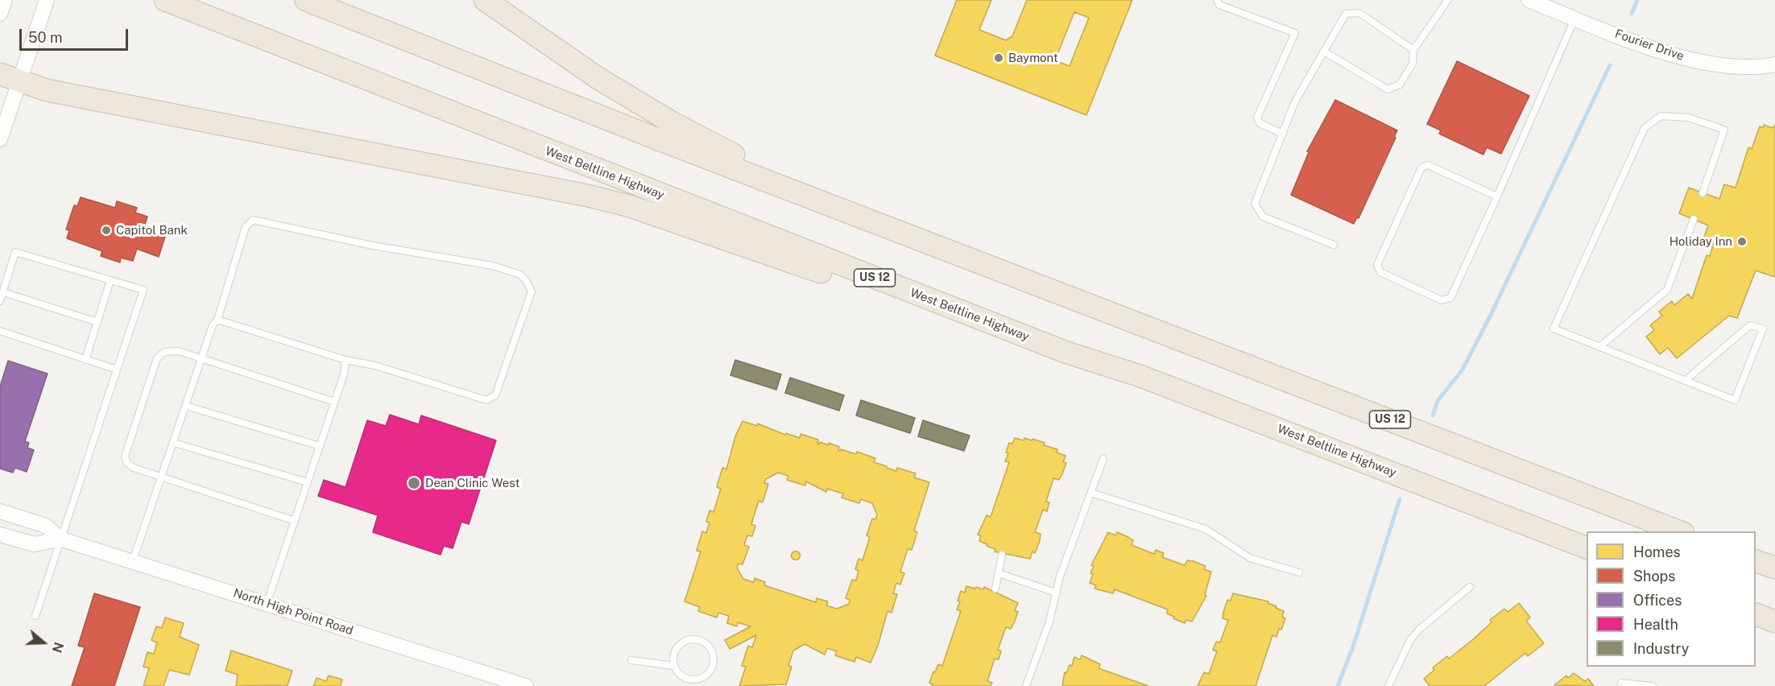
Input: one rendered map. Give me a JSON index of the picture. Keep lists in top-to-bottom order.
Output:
{
  "streets": {
    "highway": ["West Beltline Highway", "US 12"],
    "street": ["Fourier Drive", "North High Point Road"]
  },
  "places": [
    "Baymont",
    "Capitol Bank",
    "Holiday Inn",
    "Dean Clinic West"
  ],
  "legend": [
    "Homes",
    "Shops",
    "Offices",
    "Health",
    "Industry"
  ],
  "scale_bar": "50 m",
  "north": "right"
}
